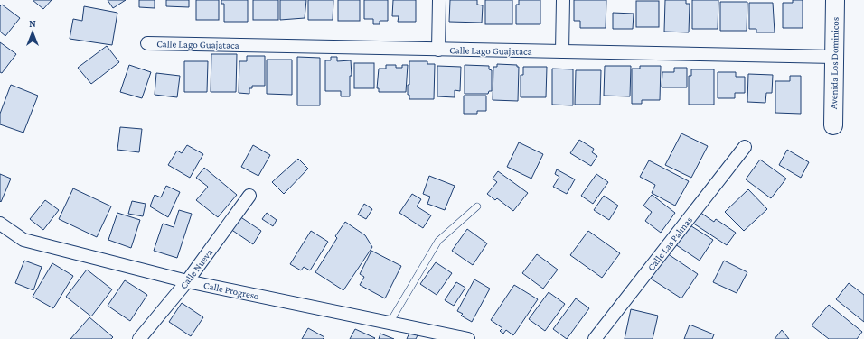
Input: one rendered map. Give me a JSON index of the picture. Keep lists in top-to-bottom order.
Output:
{
  "streets": {
    "street": [
      "Calle Lago Guajataca",
      "Avenida Los Dominicos",
      "Calle Las Palmas",
      "Calle Nueva",
      "Calle Progreso"
    ]
  },
  "crossings": [
    ["Calle Lago Guajataca", "Avenida Los Dominicos"],
    ["Calle Nueva", "Calle Progreso"]
  ],
  "north": "top"
}
